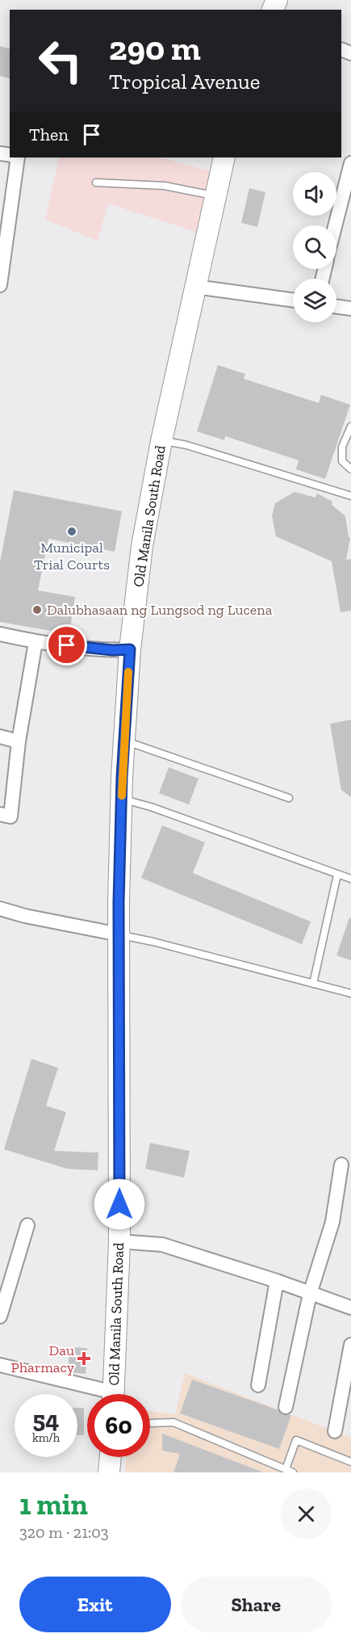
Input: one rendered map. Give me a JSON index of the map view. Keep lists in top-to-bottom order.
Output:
{
  "streets": {
    "main road": ["Old Manila South Road"]
  },
  "places": {
    "other": ["Municipal Trial Courts", "Dalubhasaan ng Lungsod ng Lucena"],
    "health": ["Dau Pharmacy"]
  },
  "page": {
    "turn": ["290 m", "Tropical Avenue"],
    "then": "Then",
    "speed": "54 km/h",
    "limit": "60",
    "heading": ["1 min", "320 m · 21:03"],
    "buttons": ["Exit", "Share"]
  }
}
